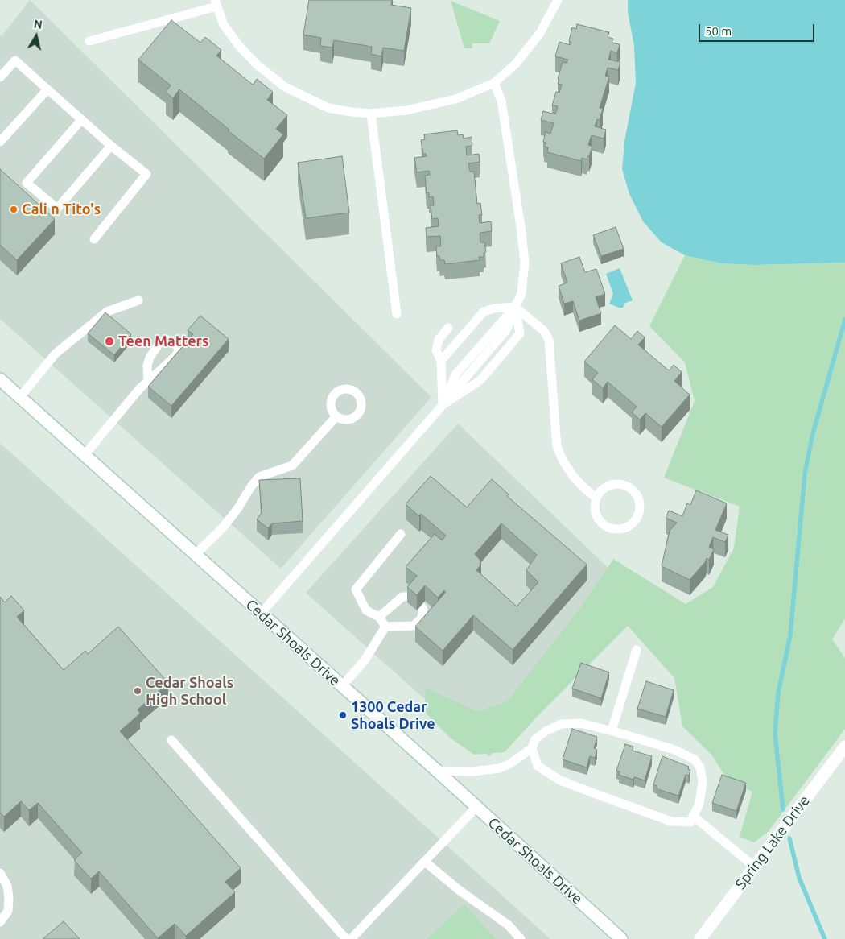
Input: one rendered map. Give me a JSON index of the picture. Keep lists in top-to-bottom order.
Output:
{
  "streets": {
    "street": ["Cedar Shoals Drive", "Spring Lake Drive"]
  },
  "places": [
    "Cali n Tito's",
    "Teen Matters",
    "Cedar Shoals High School",
    "1300 Cedar Shoals Drive"
  ],
  "scale_bar": "50 m",
  "north": "top"
}
